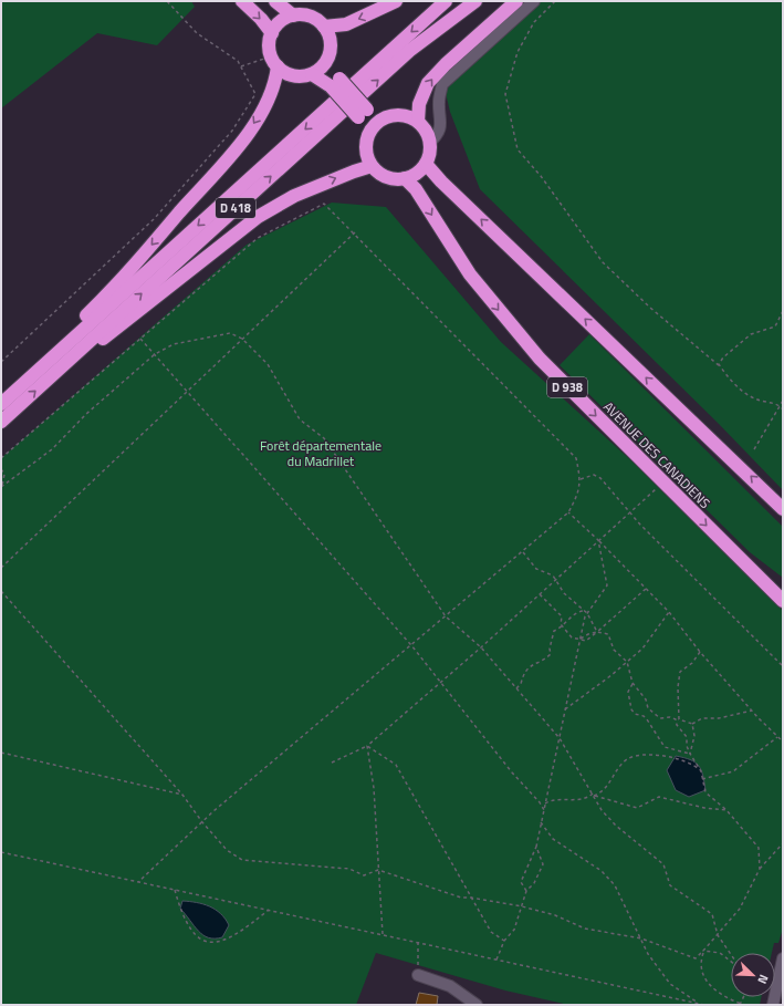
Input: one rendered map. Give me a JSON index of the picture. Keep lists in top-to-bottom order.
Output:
{
  "streets": {
    "highway": ["D 418", "D 938", "AVENUE DES CANADIENS"]
  },
  "parks": ["Forêt départementale du Madrillet"],
  "north": "bottom right"
}
